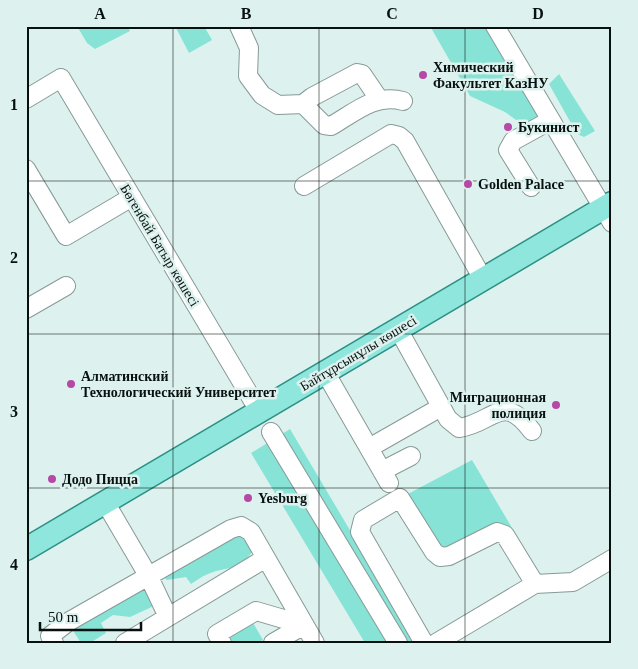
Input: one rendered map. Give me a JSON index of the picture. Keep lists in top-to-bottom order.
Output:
{
  "streets": {
    "main road": ["Байтұрсынұлы көшесі"],
    "street": ["Бөгенбай Батыр көшесі"]
  },
  "crossings": [
    ["Бөгенбай Батыр көшесі", "Байтұрсынұлы көшесі"]
  ],
  "places": [
    "Химический Факультет КазНУ",
    "Букинист",
    "Golden Palace",
    "Алматинский Технологический Университет",
    "Миграционная полиция",
    "Додо Пицца",
    "Yesburg"
  ],
  "scale_bar": "50 m",
  "grid": {
    "columns": [
      "A",
      "B",
      "C",
      "D"
    ],
    "rows": [
      "1",
      "2",
      "3",
      "4"
    ]
  }
}
